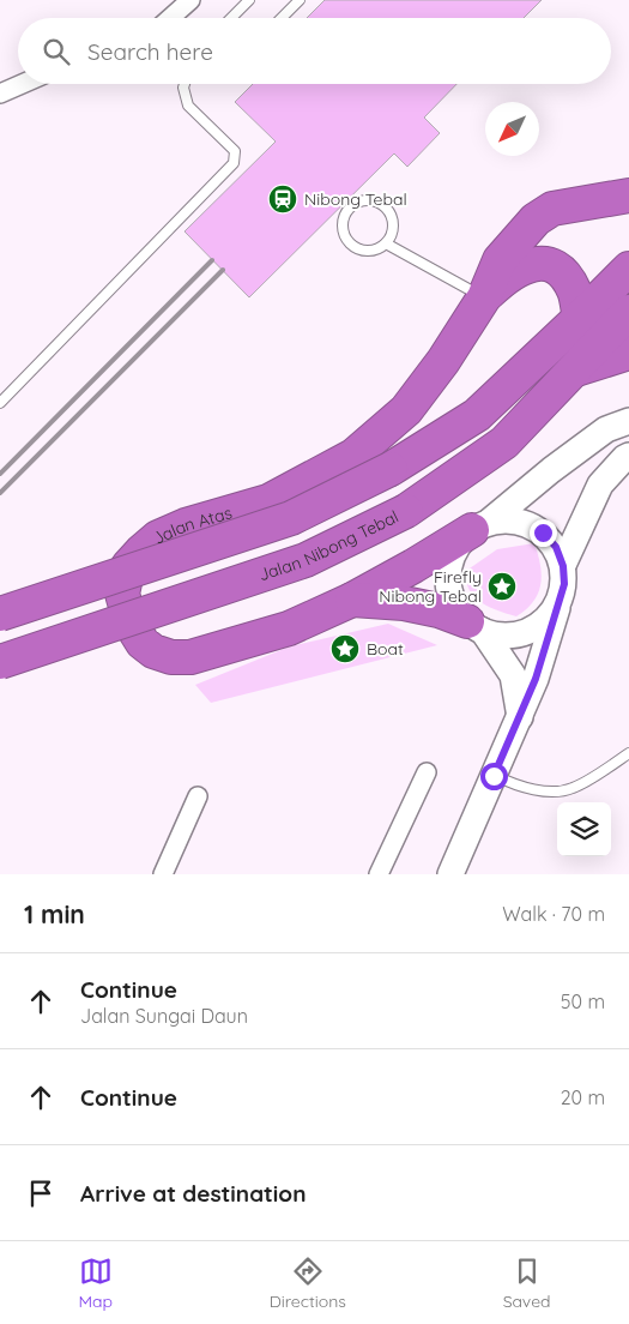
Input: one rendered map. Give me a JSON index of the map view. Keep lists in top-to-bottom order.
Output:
{
  "streets": {
    "highway": ["Jalan Atas", "Jalan Nibong Tebal"]
  },
  "places": {
    "station": ["Nibong Tebal"],
    "place": ["Firefly Nibong Tebal", "Boat"]
  },
  "north": "bottom left",
  "page": {
    "search": "Search here",
    "heading": ["1 min", "Walk · 70 m"],
    "list": [
      ["Continue", "Jalan Sungai Daun", "50 m"],
      ["Continue", "20 m"],
      "Arrive at destination"
    ],
    "nav": ["Map", "Directions", "Saved"]
  }
}
